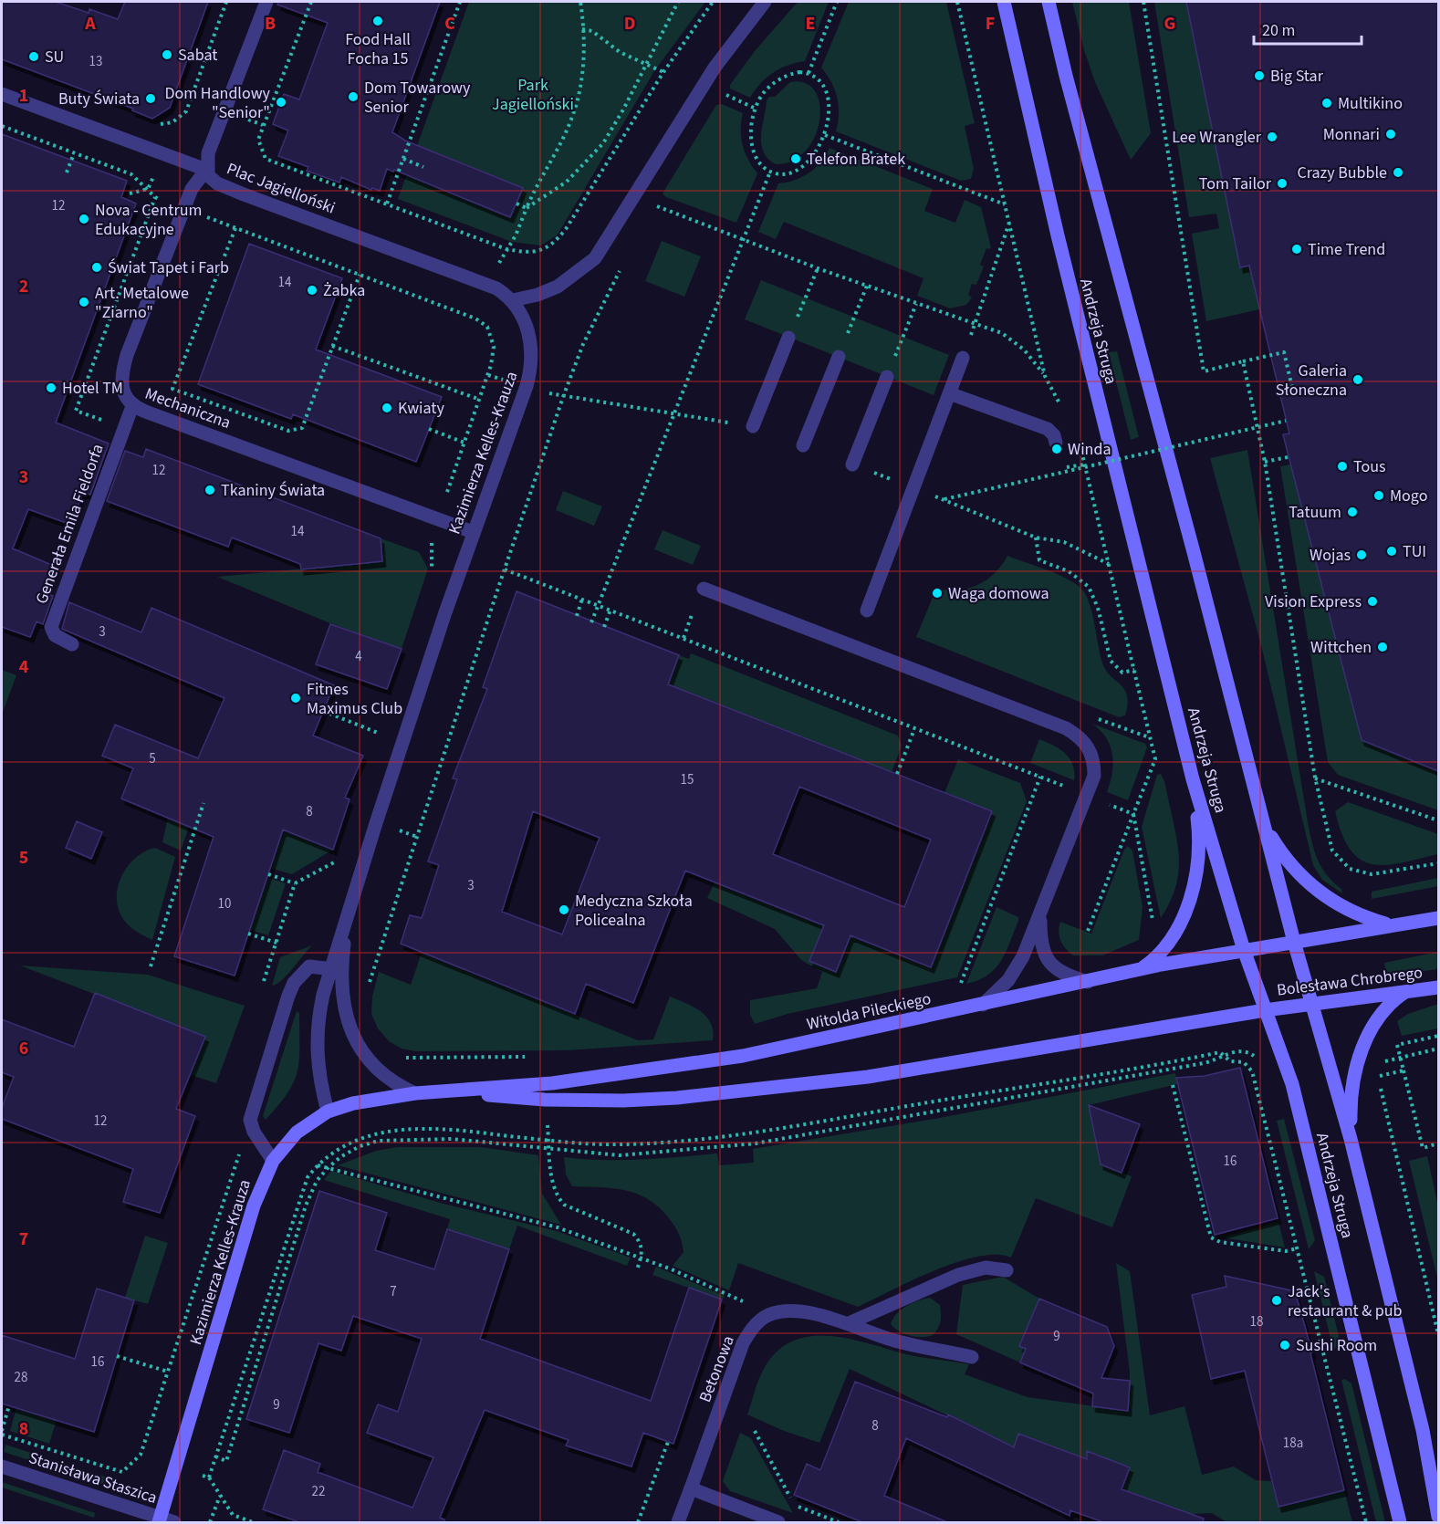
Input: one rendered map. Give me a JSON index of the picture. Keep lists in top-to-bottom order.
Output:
{
  "streets": {
    "street": [
      "Plac Jagielloński",
      "Andrzeja Struga",
      "Mechaniczna",
      "Kazimierza Kelles-Krauza",
      "Generała Emila Fieldorfa",
      "Bolesława Chrobrego",
      "Witolda Pileckiego",
      "Betonowa",
      "Stanisława Staszica"
    ]
  },
  "crossings": [
    ["Plac Jagielloński", "Mechaniczna"],
    ["Plac Jagielloński", "Kazimierza Kelles-Krauza"],
    ["Andrzeja Struga", "Bolesława Chrobrego"],
    ["Andrzeja Struga", "Witolda Pileckiego"],
    ["Mechaniczna", "Kazimierza Kelles-Krauza"],
    ["Mechaniczna", "Generała Emila Fieldorfa"],
    ["Kazimierza Kelles-Krauza", "Witolda Pileckiego"],
    ["Kazimierza Kelles-Krauza", "Stanisława Staszica"],
    ["Bolesława Chrobrego", "Witolda Pileckiego"]
  ],
  "parks": ["Park Jagielloński"],
  "places": [
    "Food Hall Focha 15",
    "Sabat",
    "SU",
    "Big Star",
    "Dom Towarowy Senior",
    "Buty Świata",
    "Dom Handlowy \"Senior\"",
    "Multikino",
    "Monnari",
    "Lee Wrangler",
    "Telefon Bratek",
    "Crazy Bubble",
    "Tom Tailor",
    "Nova - Centrum Edukacyjne",
    "Time Trend",
    "Świat Tapet i Farb",
    "Żabka",
    "Art. Metalowe \"Ziarno\"",
    "Galeria Słoneczna",
    "Hotel TM",
    "Kwiaty",
    "Winda",
    "Tous",
    "Tkaniny Świata",
    "Mogo",
    "Tatuum",
    "TUI",
    "Wojas",
    "Waga domowa",
    "Vision Express",
    "Wittchen",
    "Fitnes Maximus Club",
    "Medyczna Szkoła Policealna",
    "Jack's restaurant & pub",
    "Sushi Room"
  ],
  "house_numbers": [
    "13",
    "12",
    "14",
    "12",
    "14",
    "3",
    "4",
    "5",
    "15",
    "8",
    "3",
    "10",
    "12",
    "16",
    "7",
    "18",
    "9",
    "16",
    "28",
    "9",
    "8",
    "18a",
    "22"
  ],
  "scale_bar": "20 m",
  "grid": {
    "columns": [
      "A",
      "B",
      "C",
      "D",
      "E",
      "F",
      "G"
    ],
    "rows": [
      "1",
      "2",
      "3",
      "4",
      "5",
      "6",
      "7",
      "8"
    ]
  }
}
